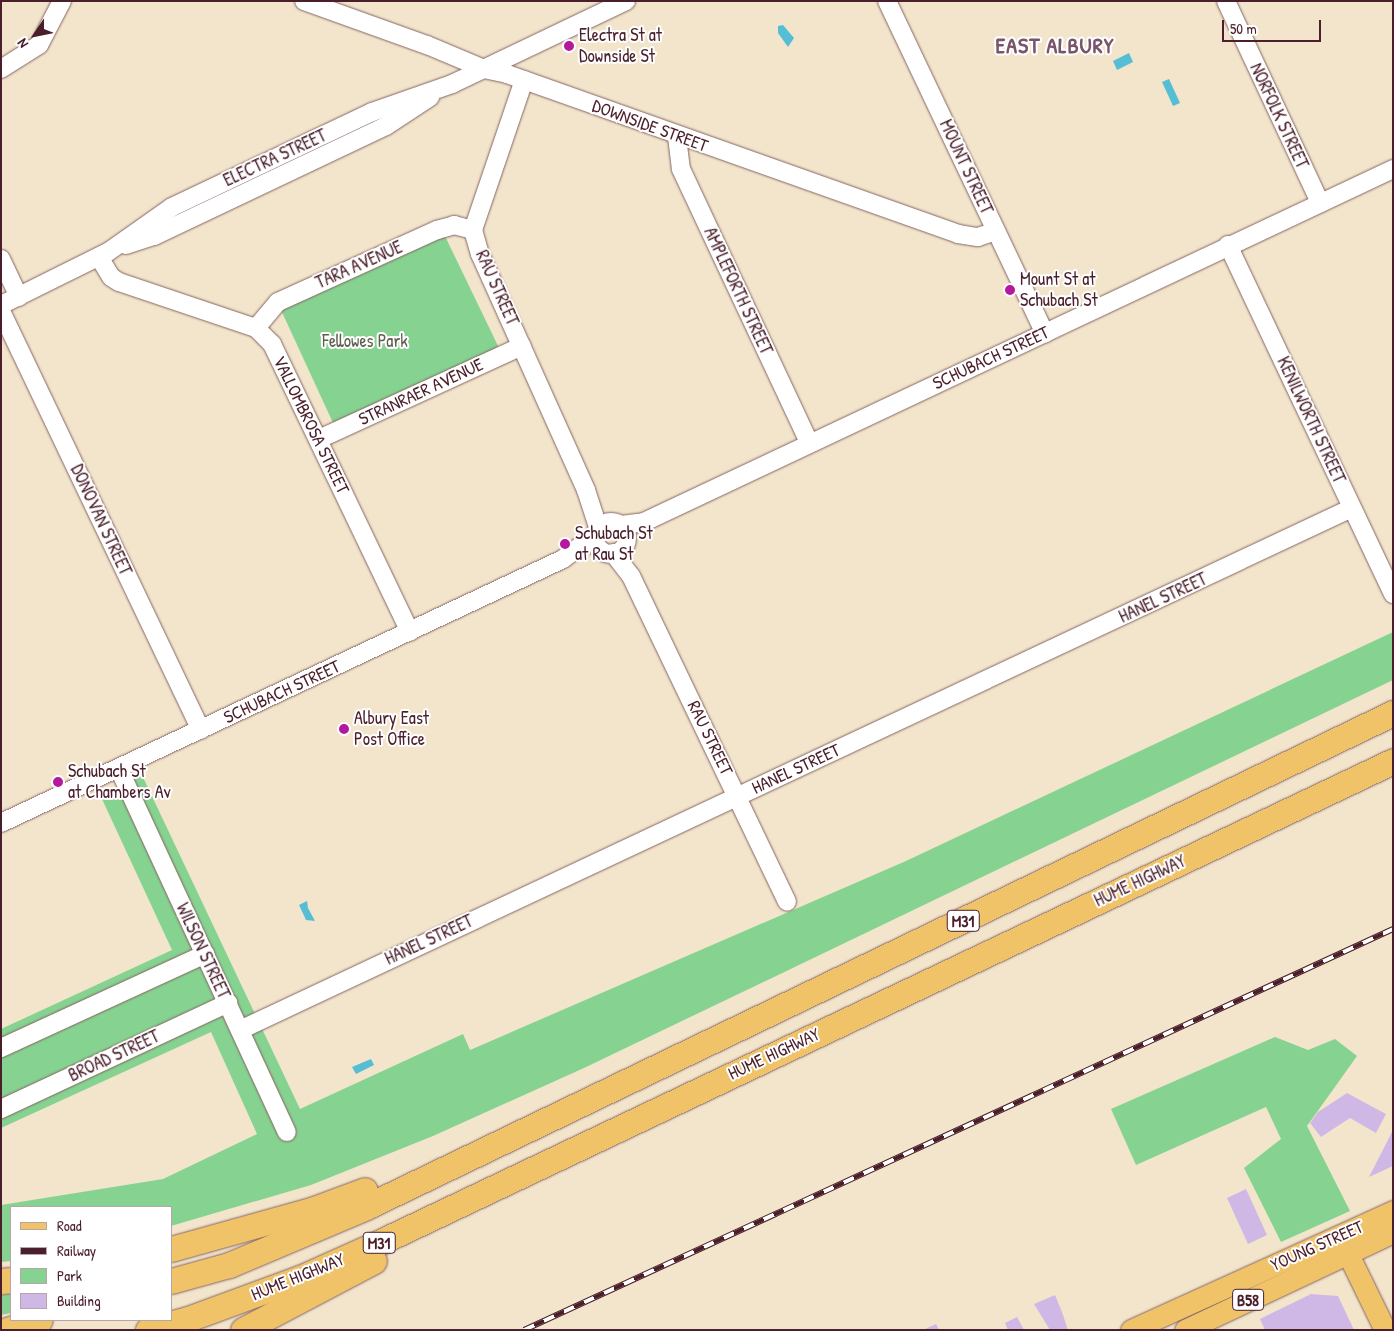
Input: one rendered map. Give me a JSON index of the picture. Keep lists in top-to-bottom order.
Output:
{
  "streets": {
    "highway": ["HUME HIGHWAY", "M31"],
    "main road": ["YOUNG STREET", "B58"],
    "street": [
      "NORFOLK STREET",
      "DOWNSIDE STREET",
      "ELECTRA STREET",
      "MOUNT STREET",
      "TARA AVENUE",
      "RAU STREET",
      "AMPLEFORTH STREET",
      "SCHUBACH STREET",
      "STRANRAER AVENUE",
      "KENILWORTH STREET",
      "VALLOMBROSA STREET",
      "DONOVAN STREET",
      "HANEL STREET",
      "WILSON STREET",
      "BROAD STREET"
    ]
  },
  "crossings": [
    ["NORFOLK STREET", "SCHUBACH STREET"],
    ["DOWNSIDE STREET", "ELECTRA STREET"],
    ["DOWNSIDE STREET", "MOUNT STREET"],
    ["DOWNSIDE STREET", "RAU STREET"],
    ["DOWNSIDE STREET", "AMPLEFORTH STREET"],
    ["ELECTRA STREET", "VALLOMBROSA STREET"],
    ["MOUNT STREET", "SCHUBACH STREET"],
    ["TARA AVENUE", "RAU STREET"],
    ["TARA AVENUE", "VALLOMBROSA STREET"],
    ["RAU STREET", "SCHUBACH STREET"],
    ["RAU STREET", "STRANRAER AVENUE"],
    ["RAU STREET", "HANEL STREET"],
    ["AMPLEFORTH STREET", "SCHUBACH STREET"],
    ["SCHUBACH STREET", "KENILWORTH STREET"],
    ["SCHUBACH STREET", "VALLOMBROSA STREET"],
    ["SCHUBACH STREET", "DONOVAN STREET"],
    ["SCHUBACH STREET", "WILSON STREET"],
    ["STRANRAER AVENUE", "VALLOMBROSA STREET"],
    ["KENILWORTH STREET", "HANEL STREET"],
    ["HANEL STREET", "WILSON STREET"],
    ["WILSON STREET", "BROAD STREET"]
  ],
  "districts": ["EAST ALBURY"],
  "parks": ["Fellowes Park"],
  "places": [
    "Electra St at Downside St",
    "Mount St at Schubach St",
    "Schubach St at Rau St",
    "Albury East Post Office",
    "Schubach St at Chambers Av"
  ],
  "legend": [
    "Road",
    "Railway",
    "Park",
    "Building"
  ],
  "scale_bar": "50 m",
  "north": "bottom left"
}
